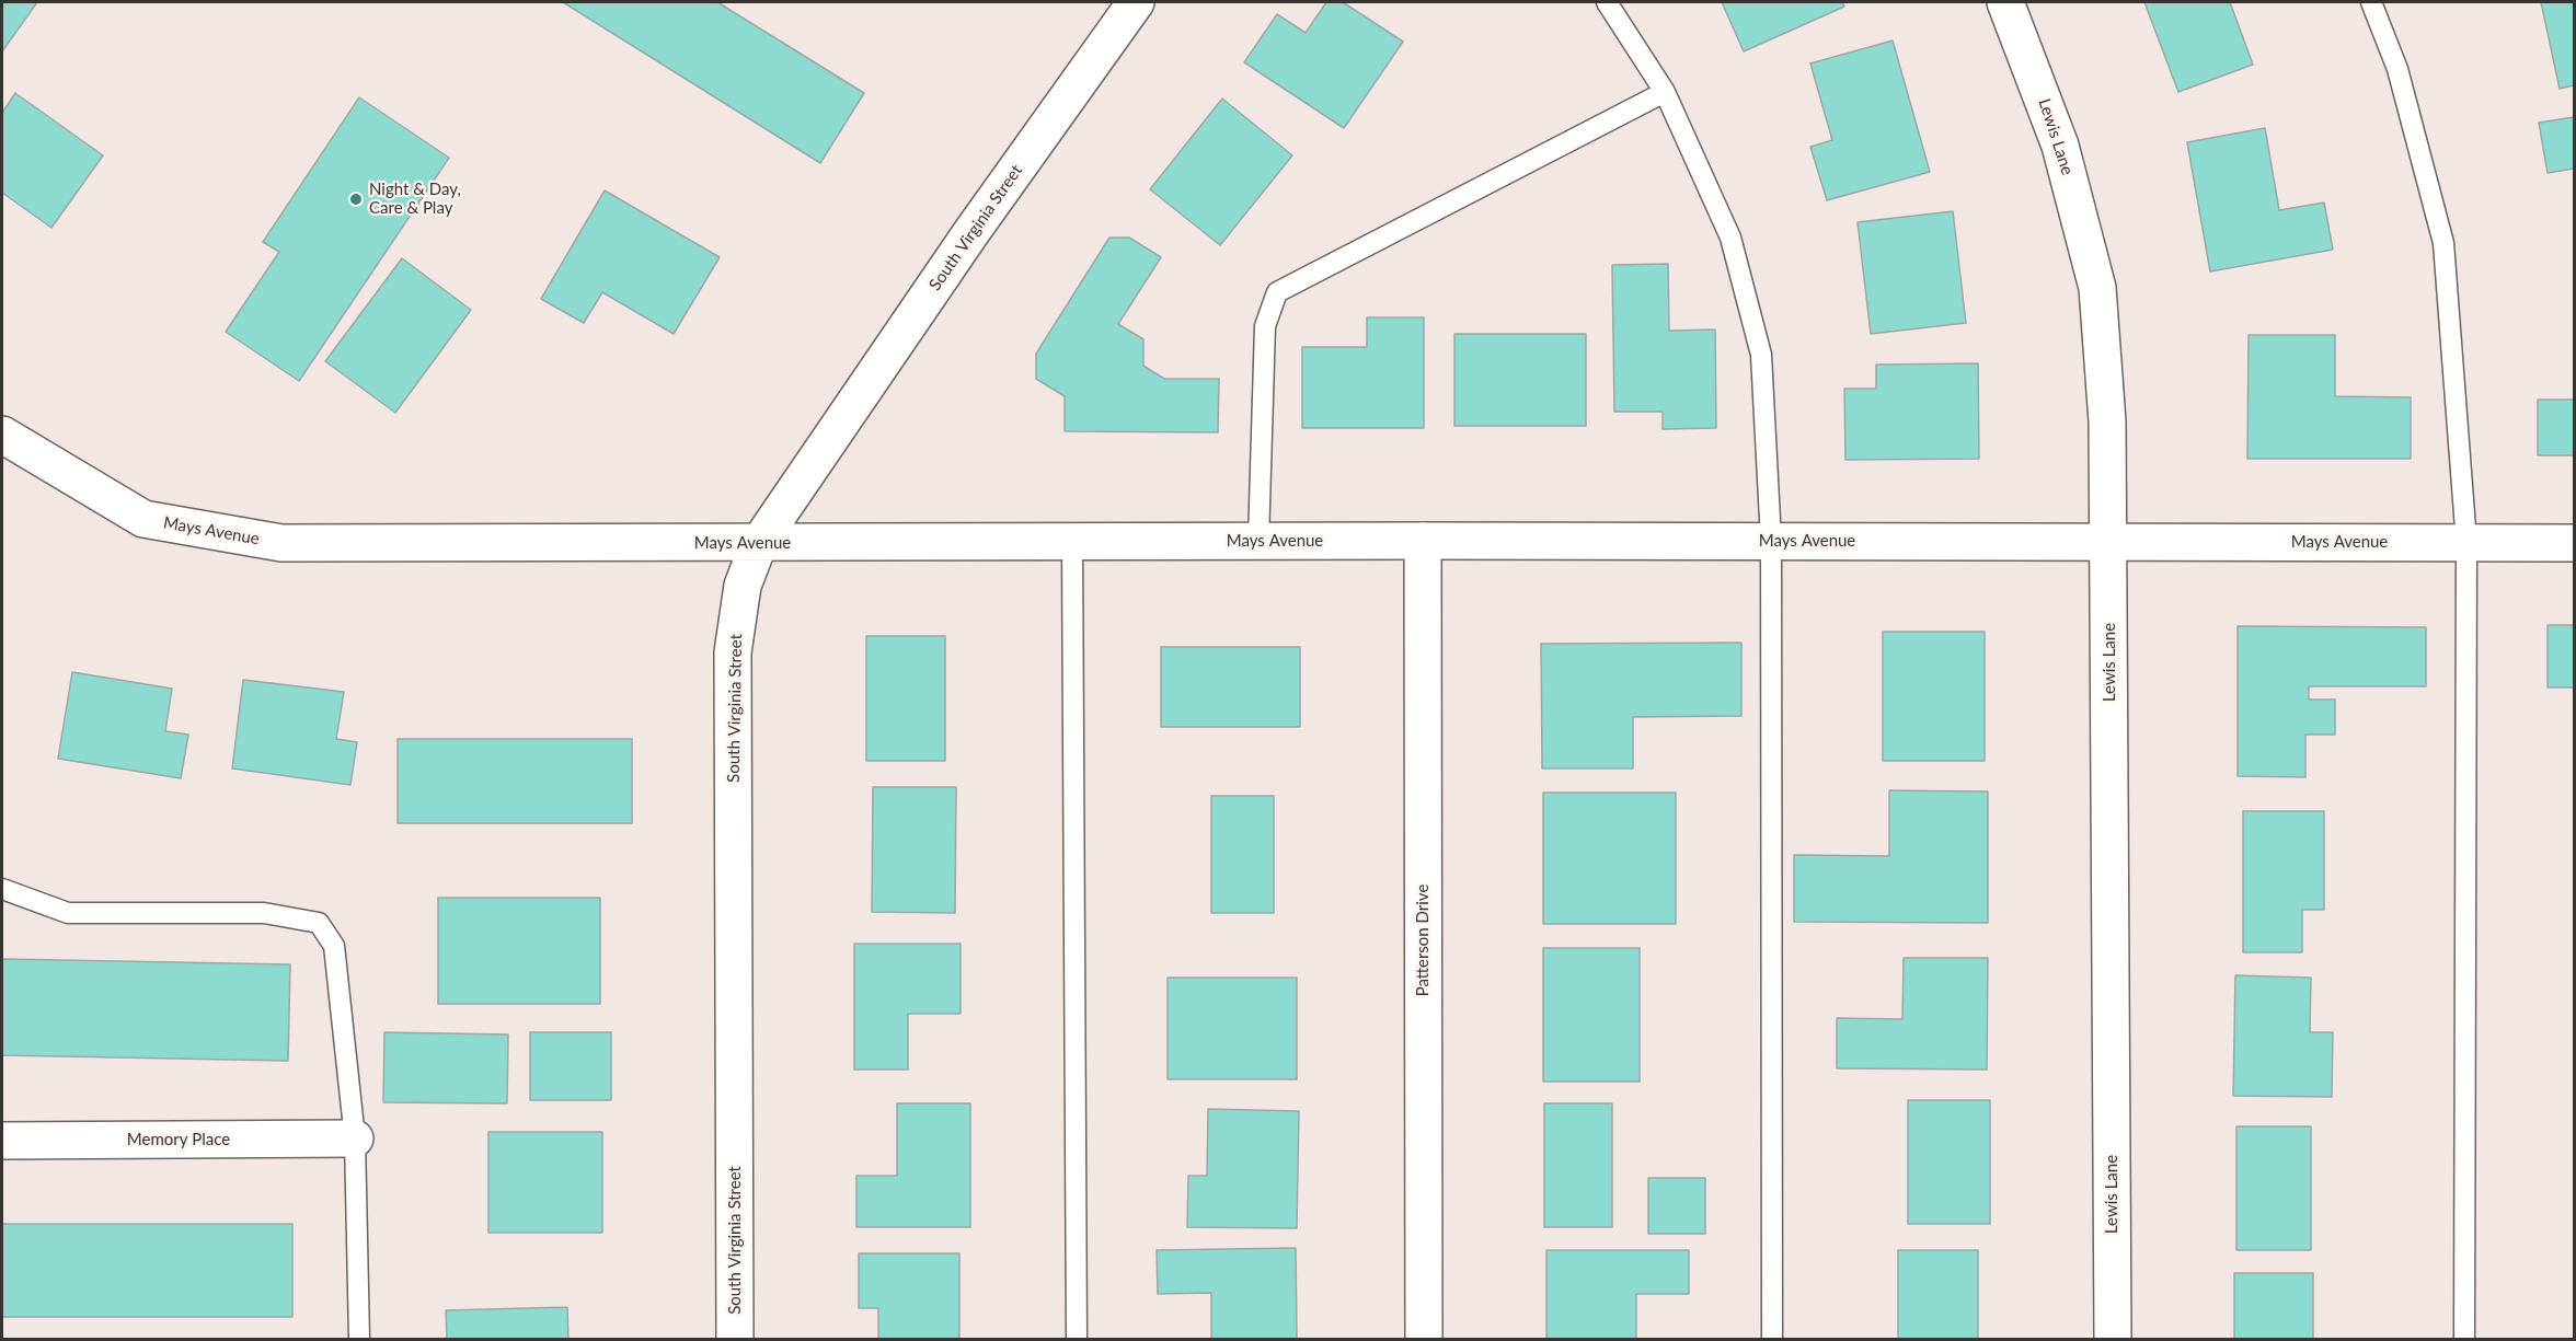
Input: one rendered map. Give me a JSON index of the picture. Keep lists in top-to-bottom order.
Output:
{
  "streets": {
    "street": [
      "Lewis Lane",
      "South Virginia Street",
      "Mays Avenue",
      "Patterson Drive",
      "Memory Place"
    ]
  },
  "crossings": [
    ["Lewis Lane", "Mays Avenue"],
    ["South Virginia Street", "Mays Avenue"],
    ["Mays Avenue", "Patterson Drive"]
  ],
  "places": ["Night & Day, Care & Play"]
}
